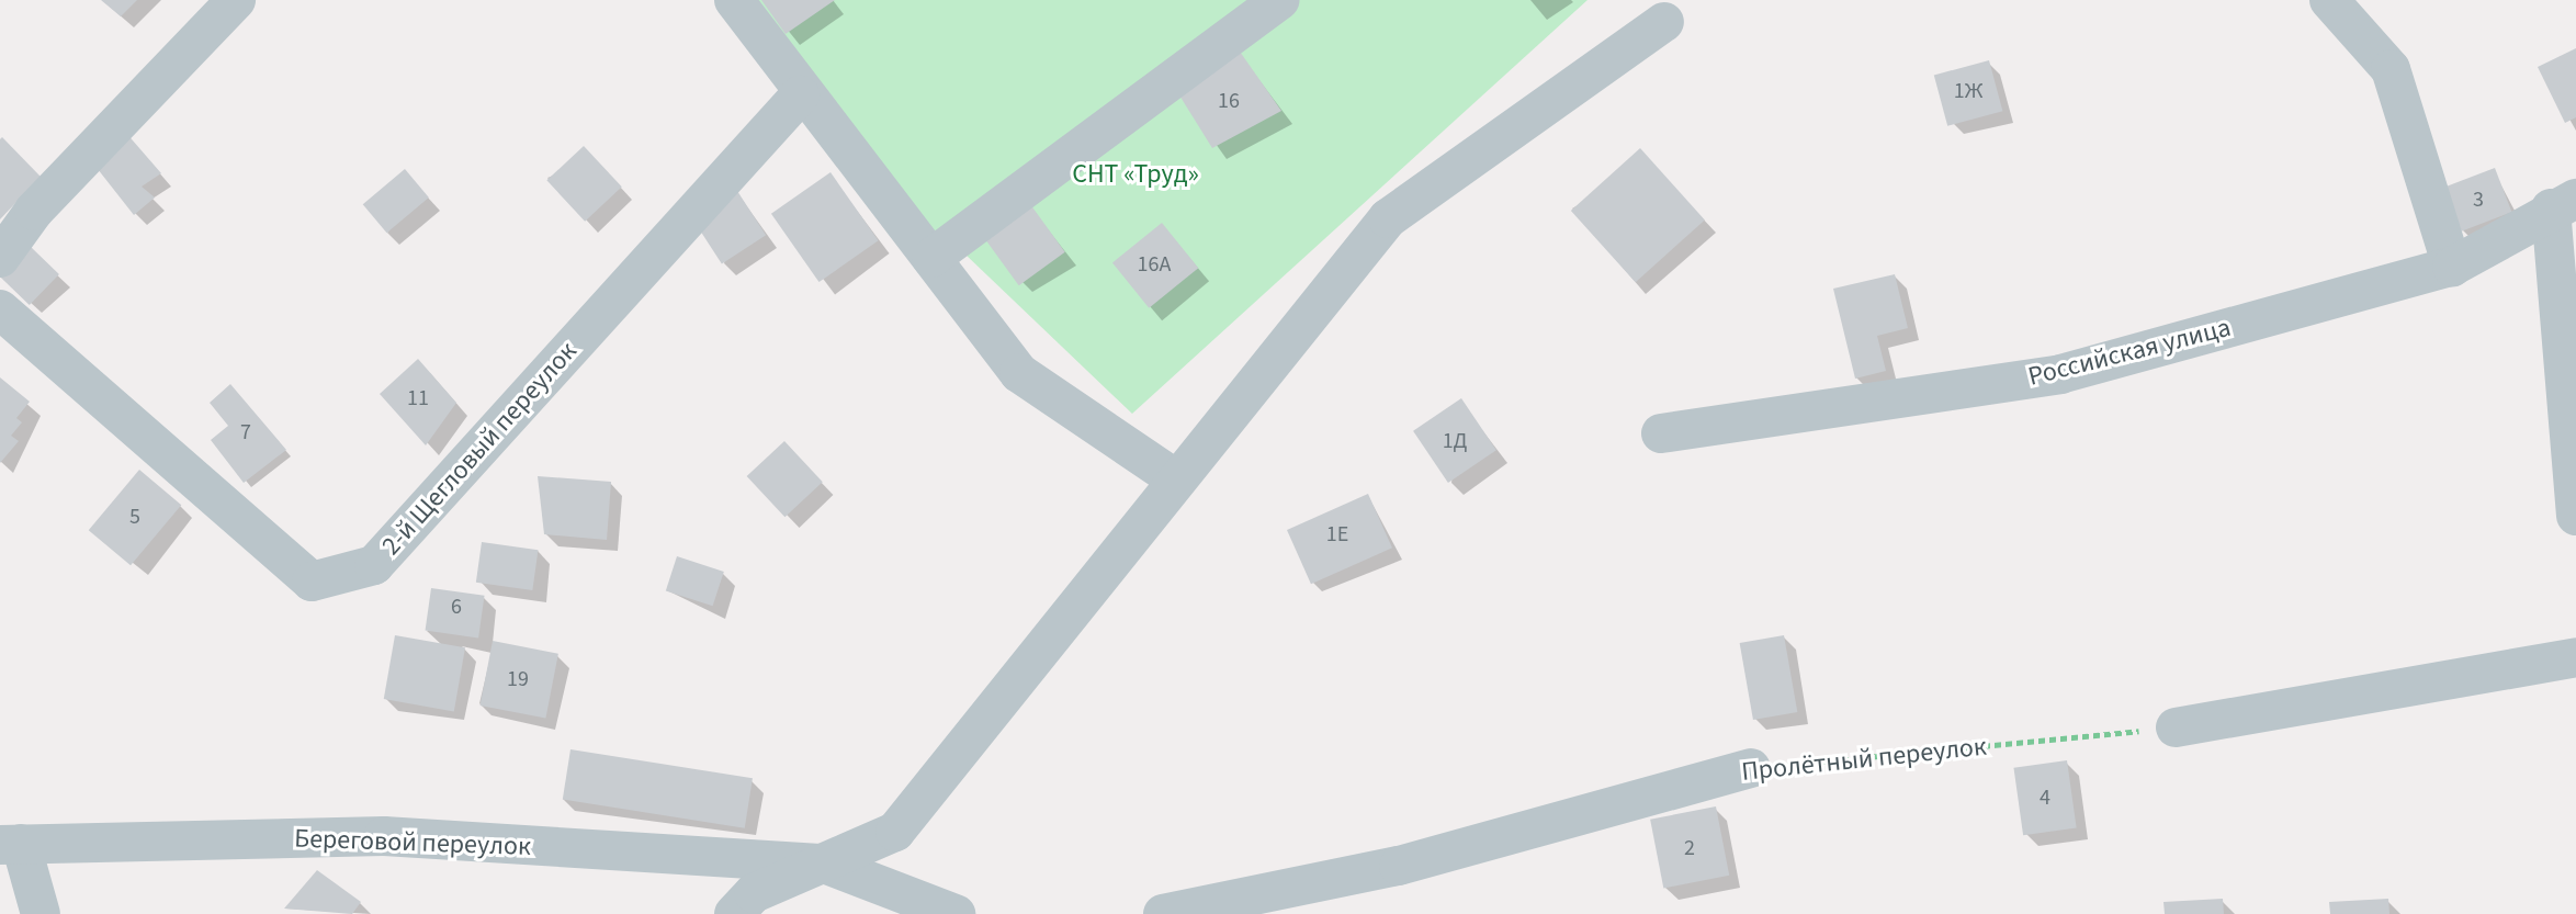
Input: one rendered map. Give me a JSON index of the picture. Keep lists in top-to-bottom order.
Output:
{
  "streets": {
    "street": [
      "Российская улица",
      "2-й Щегловый переулок",
      "Пролётный переулок",
      "Береговой переулок"
    ]
  },
  "parks": ["СНТ «Труд»"],
  "house_numbers": [
    "1Ж",
    "16",
    "3",
    "16А",
    "11",
    "7",
    "1Д",
    "5",
    "1Е",
    "6",
    "19",
    "4",
    "2"
  ]
}
